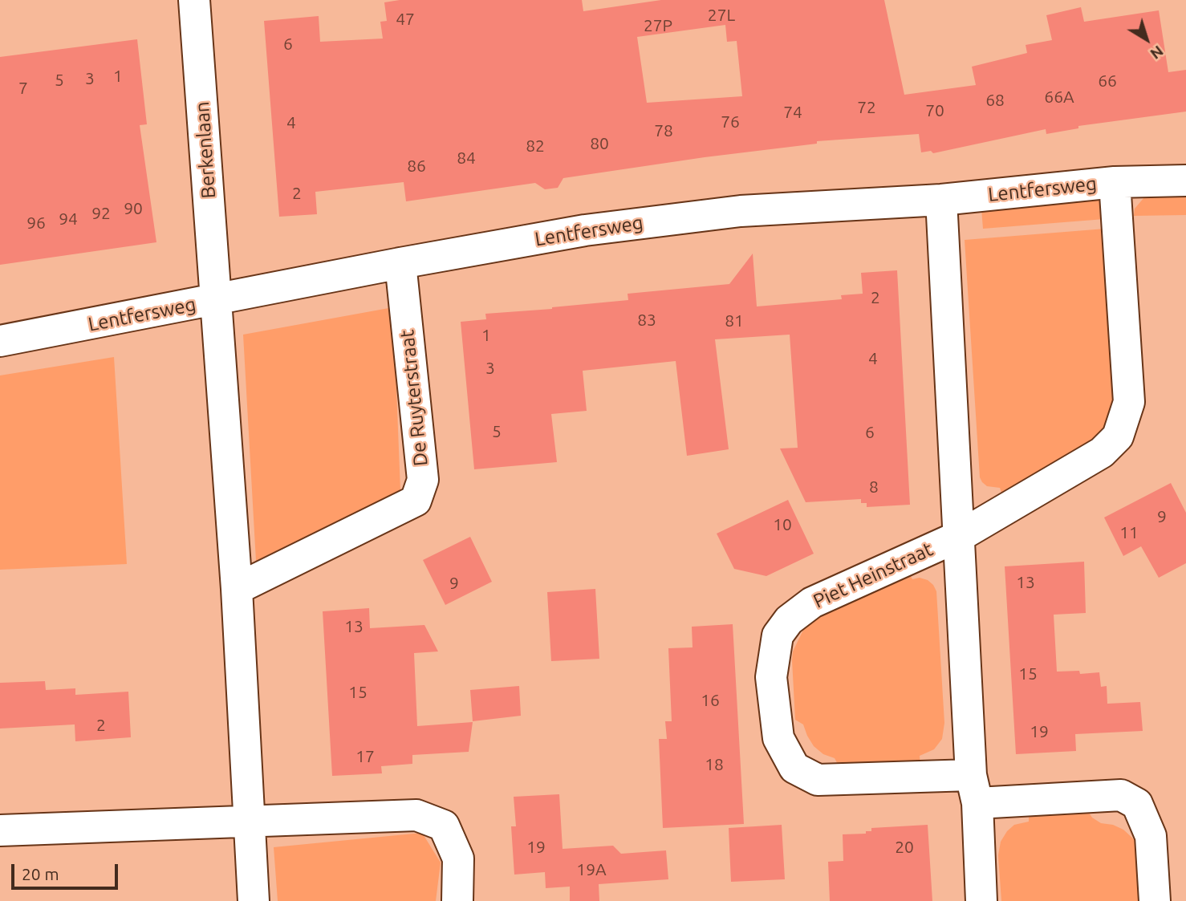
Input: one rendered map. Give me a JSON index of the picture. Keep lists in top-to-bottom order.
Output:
{
  "streets": {
    "street": [
      "Berkenlaan",
      "Lentfersweg",
      "De Ruyterstraat",
      "Piet Heinstraat"
    ]
  },
  "crossings": [
    ["Berkenlaan", "Lentfersweg"],
    ["Lentfersweg", "De Ruyterstraat"],
    ["Lentfersweg", "Piet Heinstraat"]
  ],
  "house_numbers": [
    "27L",
    "47",
    "27P",
    "6",
    "1",
    "3",
    "5",
    "66",
    "7",
    "66A",
    "68",
    "72",
    "70",
    "74",
    "76",
    "4",
    "78",
    "80",
    "82",
    "84",
    "86",
    "2",
    "90",
    "92",
    "94",
    "96",
    "2",
    "83",
    "81",
    "1",
    "4",
    "3",
    "5",
    "6",
    "8",
    "9",
    "10",
    "11",
    "13",
    "9",
    "13",
    "15",
    "15",
    "16",
    "2",
    "19",
    "17",
    "18",
    "19",
    "20",
    "19A"
  ],
  "scale_bar": "20 m",
  "north": "bottom right"
}
